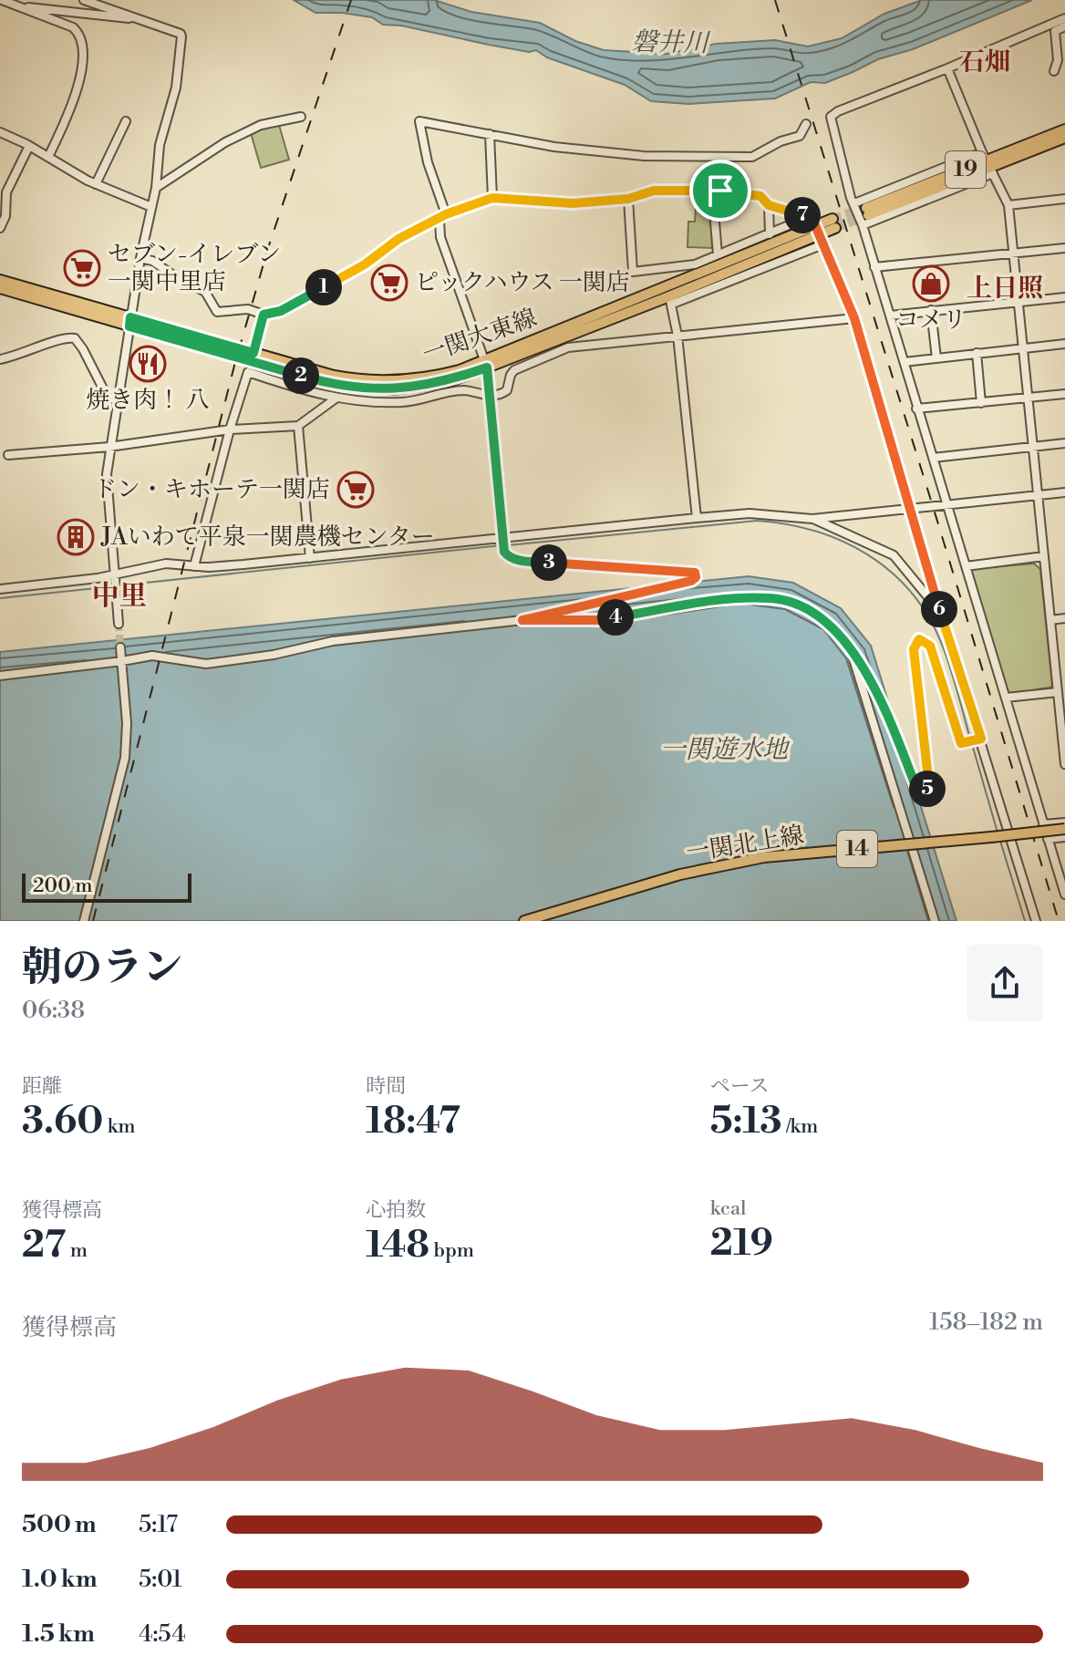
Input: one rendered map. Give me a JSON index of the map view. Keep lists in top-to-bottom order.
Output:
{
  "streets": {
    "main road": [
      "19",
      "一関大東線",
      "一関北上線",
      "14"
    ]
  },
  "districts": ["石畑", "上日照", "中里"],
  "water": ["磐井川", "一関遊水地"],
  "places": {
    "supermarket": ["セブン-イレブン 一関中里店", "ピックハウス 一関店", "ドン・キホーテ一関店"],
    "shop": ["コメリ"],
    "restaurant": ["焼き肉！ 八"],
    "building": ["JAいわて平泉一関農機センター"]
  },
  "scale_bar": "200 m",
  "page": {
    "pins": [
      "7",
      "1",
      "2",
      "3",
      "6",
      "4",
      "5"
    ],
    "scale": "200 m",
    "heading": ["朝のラン", "06:38"],
    "stats": [
      ["距離", "3.60 km"],
      ["時間", "18:47"],
      ["ペース", "5:13 /km"],
      ["獲得標高", "27 m"],
      ["心拍数", "148 bpm"],
      ["kcal", "219"]
    ],
    "chart": ["獲得標高", "158–182 m"],
    "list": [
      {
        "name": "500 m",
        "note": "5:17"
      },
      {
        "name": "1.0 km",
        "note": "5:01"
      },
      {
        "name": "1.5 km",
        "note": "4:54"
      }
    ]
  }
}
